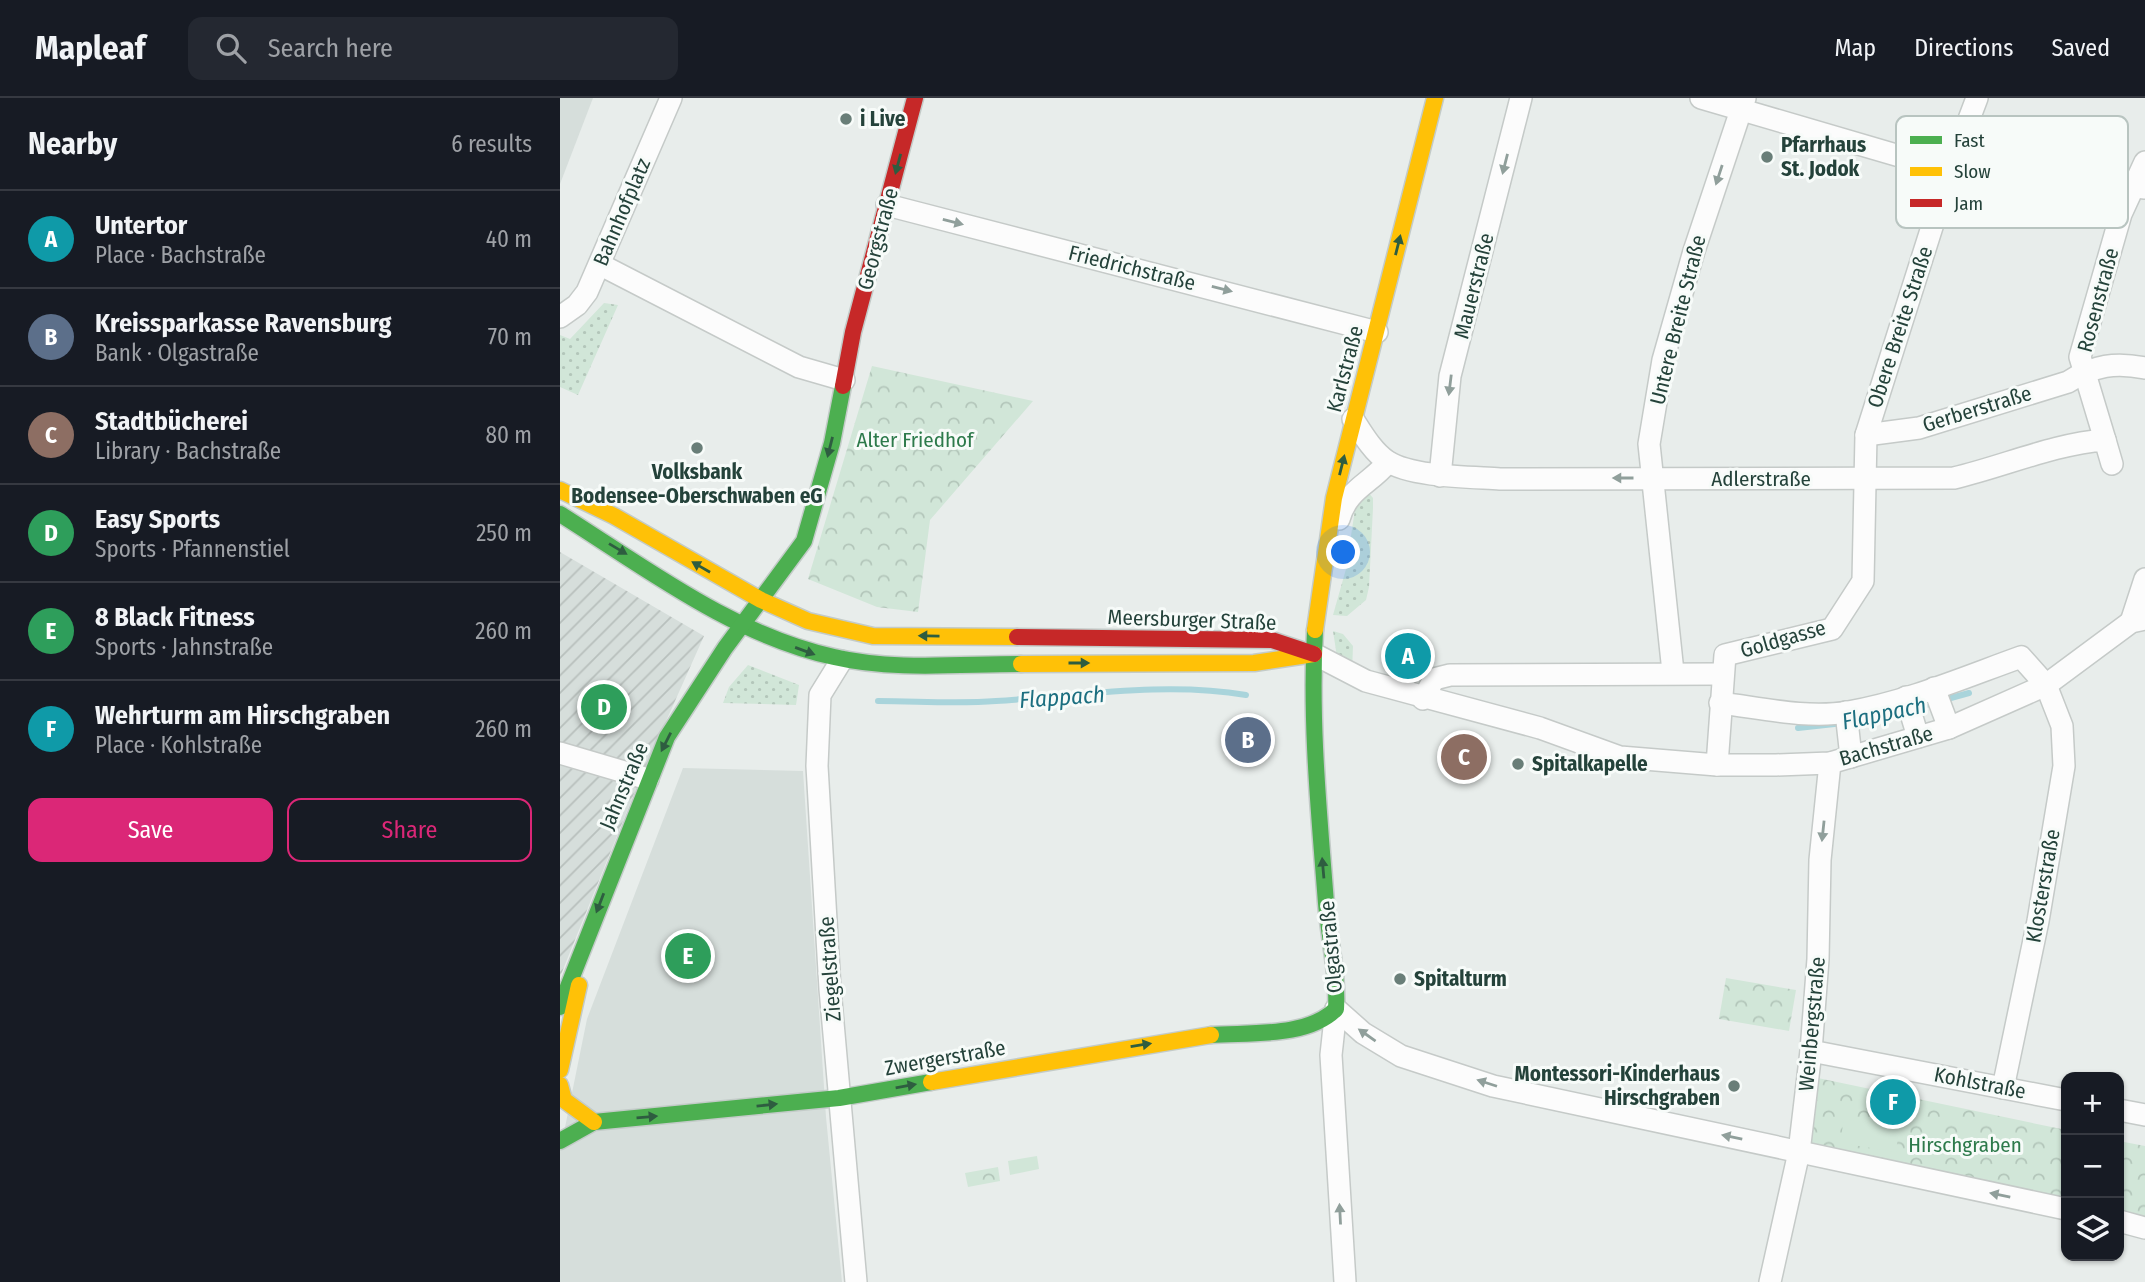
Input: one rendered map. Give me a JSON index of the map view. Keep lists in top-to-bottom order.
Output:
{
  "streets": {
    "main road": [
      "Georgstraße",
      "Karlstraße",
      "Meersburger Straße",
      "Jahnstraße",
      "Olgastraße",
      "Zwergerstraße"
    ],
    "street": [
      "Bahnhofplatz",
      "Friedrichstraße",
      "Mauerstraße",
      "Rosenstraße",
      "Untere Breite Straße",
      "Obere Breite Straße",
      "Gerberstraße",
      "Adlerstraße",
      "Goldgasse",
      "Bachstraße",
      "Klosterstraße",
      "Ziegelstraße",
      "Weinbergstraße",
      "Kohlstraße"
    ]
  },
  "crossings": [
    ["Georgstraße", "Friedrichstraße"],
    ["Georgstraße", "Meersburger Straße"],
    ["Georgstraße", "Jahnstraße"],
    ["Friedrichstraße", "Karlstraße"],
    ["Mauerstraße", "Adlerstraße"],
    ["Rosenstraße", "Gerberstraße"],
    ["Rosenstraße", "Adlerstraße"],
    ["Untere Breite Straße", "Adlerstraße"],
    ["Obere Breite Straße", "Gerberstraße"],
    ["Obere Breite Straße", "Adlerstraße"],
    ["Obere Breite Straße", "Goldgasse"],
    ["Karlstraße", "Adlerstraße"],
    ["Karlstraße", "Meersburger Straße"],
    ["Karlstraße", "Bachstraße"],
    ["Karlstraße", "Olgastraße"],
    ["Adlerstraße", "Goldgasse"],
    ["Meersburger Straße", "Bachstraße"],
    ["Meersburger Straße", "Jahnstraße"],
    ["Meersburger Straße", "Olgastraße"],
    ["Meersburger Straße", "Ziegelstraße"],
    ["Bachstraße", "Klosterstraße"],
    ["Bachstraße", "Olgastraße"],
    ["Bachstraße", "Weinbergstraße"],
    ["Klosterstraße", "Kohlstraße"],
    ["Olgastraße", "Zwergerstraße"],
    ["Ziegelstraße", "Zwergerstraße"],
    ["Weinbergstraße", "Kohlstraße"]
  ],
  "one_way": [
    "Georgstraße",
    "Friedrichstraße",
    "Mauerstraße",
    "Untere Breite Straße",
    "Karlstraße",
    "Jahnstraße",
    "Olgastraße",
    "Weinbergstraße",
    "Zwergerstraße"
  ],
  "water": ["Flappach"],
  "parks": ["Alter Friedhof", "Hirschgraben"],
  "places": [
    "i Live",
    "Pfarrhaus St. Jodok",
    "Volksbank Bodensee-Oberschwaben eG",
    "Spitalkapelle",
    "Spitalturm",
    "Montessori-Kinderhaus Hirschgraben"
  ],
  "legend": ["Fast", "Slow", "Jam"],
  "page": {
    "header": "Mapleaf",
    "search": "Search here",
    "nav": ["Map", "Directions", "Saved"],
    "heading": ["Nearby", "6 results"],
    "list": [
      {
        "mark": "A",
        "name": "Untertor",
        "note": "Place · Bachstraße",
        "value": "40 m"
      },
      {
        "mark": "B",
        "name": "Kreissparkasse Ravensburg",
        "note": "Bank · Olgastraße",
        "value": "70 m"
      },
      {
        "mark": "C",
        "name": "Stadtbücherei",
        "note": "Library · Bachstraße",
        "value": "80 m"
      },
      {
        "mark": "D",
        "name": "Easy Sports",
        "note": "Sports · Pfannenstiel",
        "value": "250 m"
      },
      {
        "mark": "E",
        "name": "8 Black Fitness",
        "note": "Sports · Jahnstraße",
        "value": "260 m"
      },
      {
        "mark": "F",
        "name": "Wehrturm am Hirschgraben",
        "note": "Place · Kohlstraße",
        "value": "260 m"
      }
    ],
    "pins": [
      "A",
      "D",
      "B",
      "C",
      "E",
      "F"
    ],
    "buttons": ["Save", "Share"],
    "map_buttons": ["+", "−"]
  }
}
